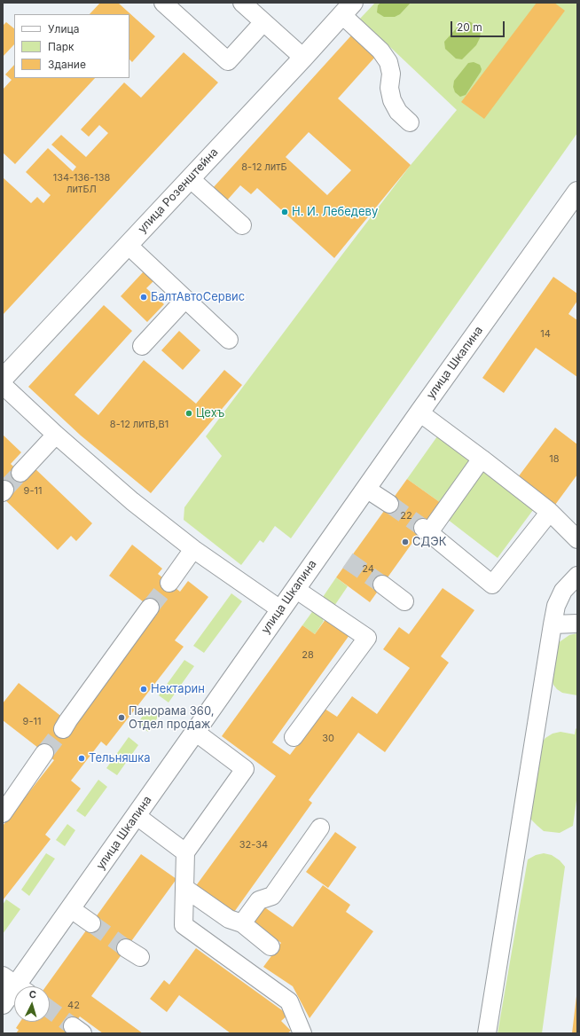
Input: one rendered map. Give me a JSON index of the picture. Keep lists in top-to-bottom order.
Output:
{
  "streets": {
    "main road": ["улица Розенштейна", "улица Шкапина"]
  },
  "places": [
    "Н. И. Лебедеву",
    "БалтАвтоСервис",
    "Цехъ",
    "СДЭК",
    "Нектарин",
    "Панорама 360, Отдел продаж",
    "Тельняшка"
  ],
  "house_numbers": [
    "8-12 литБ",
    "134-136-138 литБЛ",
    "14",
    "8-12 литВ,В1",
    "18",
    "9-11",
    "22",
    "24",
    "28",
    "9-11",
    "30",
    "32-34",
    "42"
  ],
  "legend": ["Улица", "Парк", "Здание"],
  "scale_bar": "20 m",
  "north": "top"
}
